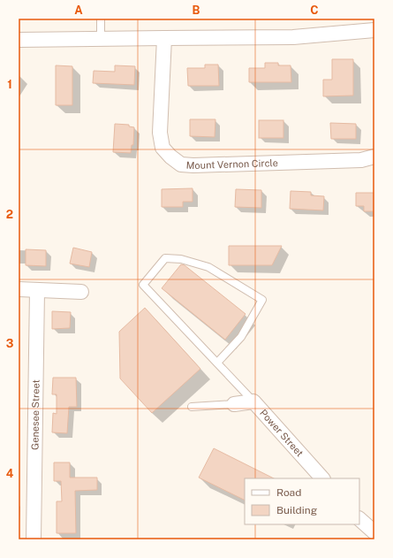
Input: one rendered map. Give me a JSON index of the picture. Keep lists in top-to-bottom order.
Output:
{
  "streets": {
    "street": ["Mount Vernon Circle", "Genesee Street", "Power Street"]
  },
  "legend": ["Road", "Building"],
  "grid": {
    "columns": ["A", "B", "C"],
    "rows": [
      "1",
      "2",
      "3",
      "4"
    ]
  }
}
